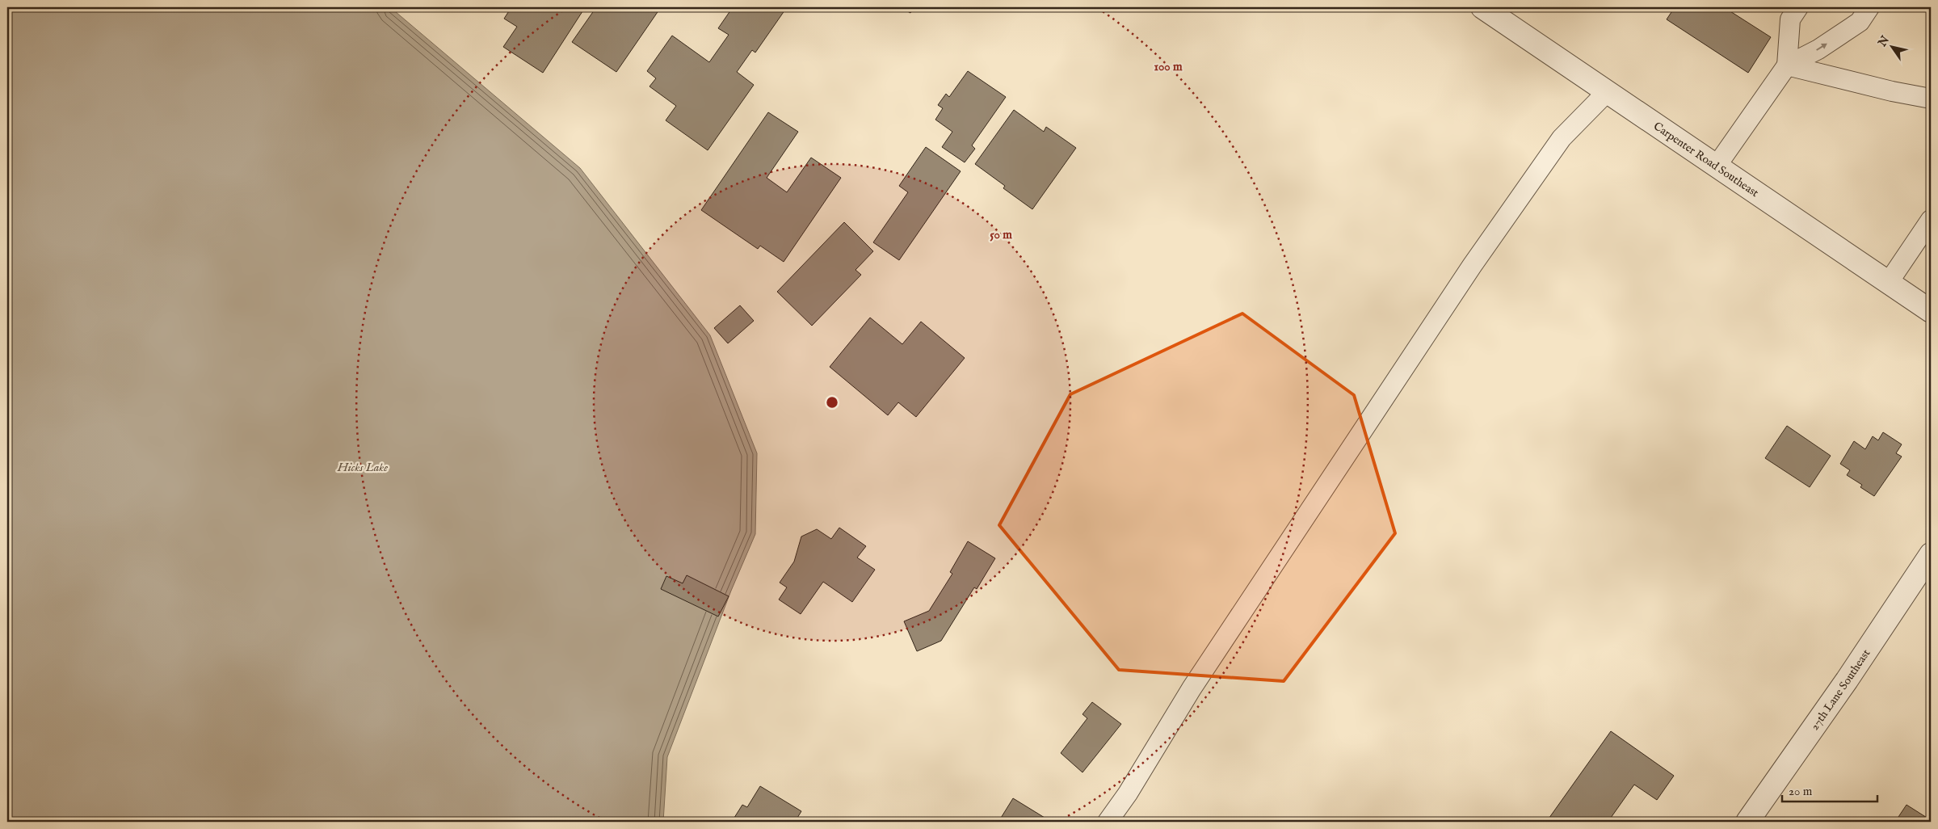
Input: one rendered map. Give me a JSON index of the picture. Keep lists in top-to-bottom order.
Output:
{
  "streets": {
    "street": ["Carpenter Road Southeast", "27th Lane Southeast"]
  },
  "water": ["Hicks Lake"],
  "scale_bar": "20 m",
  "north": "top left",
  "rings": ["100 m", "50 m"]
}
